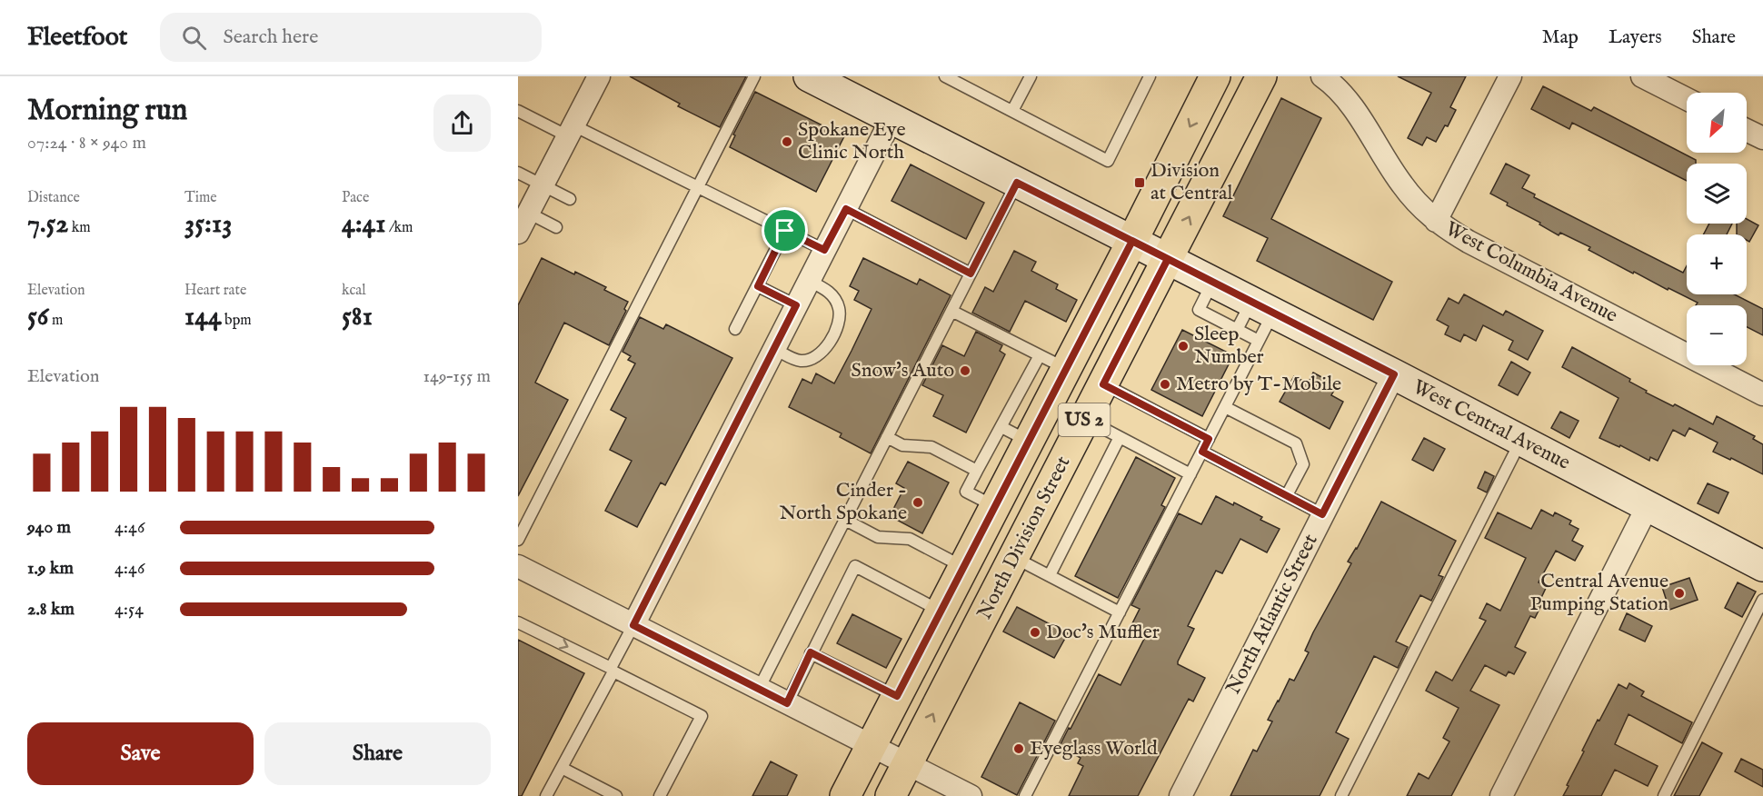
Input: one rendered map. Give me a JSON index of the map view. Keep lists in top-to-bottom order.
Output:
{
  "streets": {
    "main road": ["US 2", "North Division Street"],
    "street": ["West Columbia Avenue", "West Central Avenue", "North Atlantic Street"]
  },
  "crossings": [
    ["West Central Avenue", "North Division Street"],
    ["West Central Avenue", "North Atlantic Street"]
  ],
  "places": {
    "other": [
      "Spokane Eye Clinic North",
      "Sleep Number",
      "Snow's Auto",
      "Metro by T-Mobile",
      "Cinder - North Spokane",
      "Central Avenue Pumping Station",
      "Doc's Muffler",
      "Eyeglass World"
    ],
    "transit": ["Division at Central"]
  },
  "north": "bottom left",
  "page": {
    "header": "Fleetfoot",
    "search": "Search here",
    "nav": ["Map", "Layers", "Share"],
    "heading": ["Morning run", "07:24 · 8 × 940 m"],
    "map_buttons": ["+", "−"],
    "stats": [
      ["Distance", "7.52 km"],
      ["Time", "35:13"],
      ["Pace", "4:41 /km"],
      ["Elevation", "56 m"],
      ["Heart rate", "144 bpm"],
      ["kcal", "581"]
    ],
    "chart": ["Elevation", "149–155 m"],
    "list": [
      {
        "name": "940 m",
        "note": "4:46"
      },
      {
        "name": "1.9 km",
        "note": "4:46"
      },
      {
        "name": "2.8 km",
        "note": "4:54"
      }
    ],
    "buttons": ["Save", "Share"]
  }
}
